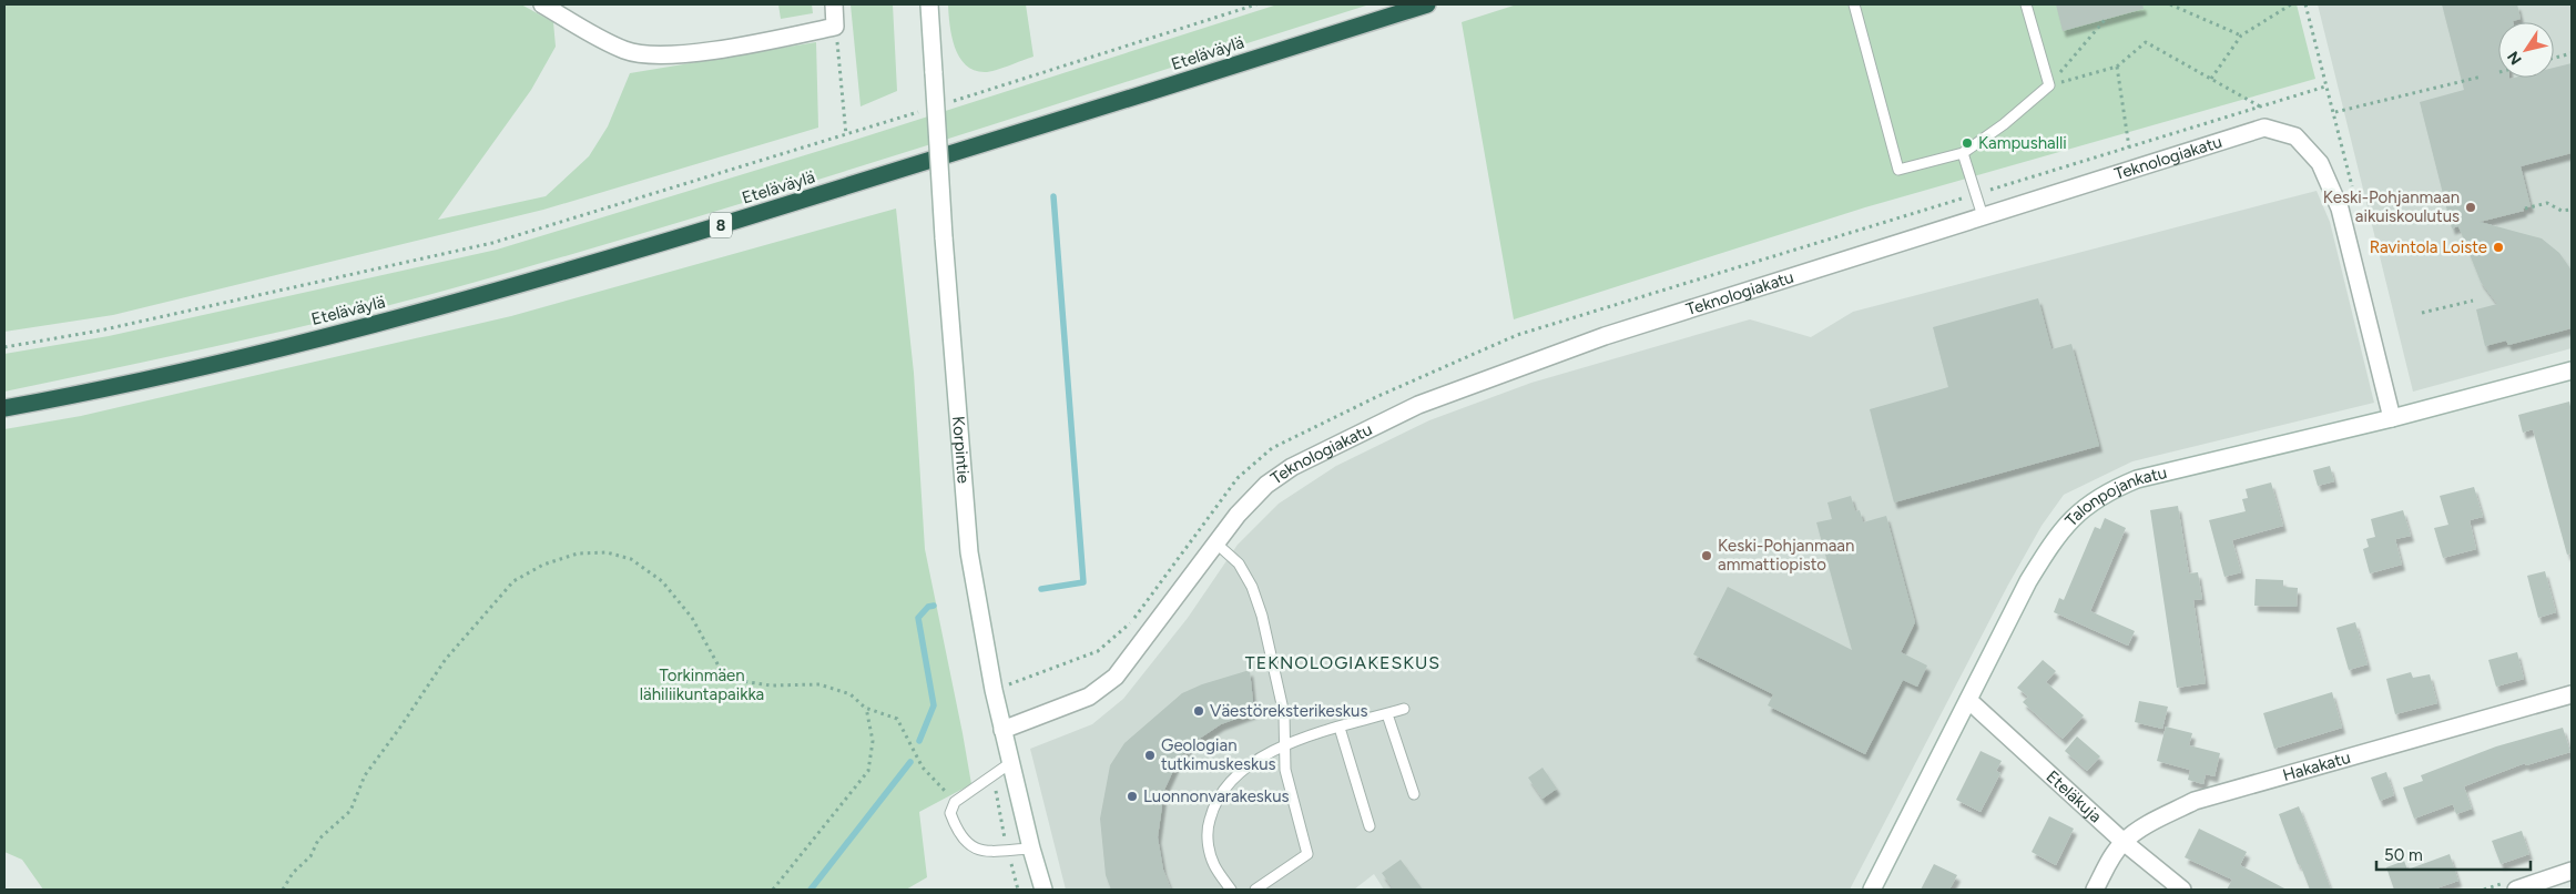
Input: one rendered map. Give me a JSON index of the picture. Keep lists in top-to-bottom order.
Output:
{
  "streets": {
    "highway": ["Eteläväylä", "8"],
    "street": [
      "Teknologiakatu",
      "Korpintie",
      "Talonpojankatu",
      "Hakakatu",
      "Eteläkuja"
    ]
  },
  "crossings": [
    ["Teknologiakatu", "Korpintie"],
    ["Teknologiakatu", "Talonpojankatu"],
    ["Talonpojankatu", "Eteläkuja"],
    ["Hakakatu", "Eteläkuja"]
  ],
  "districts": ["TEKNOLOGIAKESKUS"],
  "parks": ["Torkinmäen lähiliikuntapaikka"],
  "places": [
    "Kampushalli",
    "Keski-Pohjanmaan aikuiskoulutus",
    "Ravintola Loiste",
    "Keski-Pohjanmaan ammattiopisto",
    "Väestöreksterikeskus",
    "Geologian tutkimuskeskus",
    "Luonnonvarakeskus"
  ],
  "scale_bar": "50 m",
  "north": "bottom left"
}
